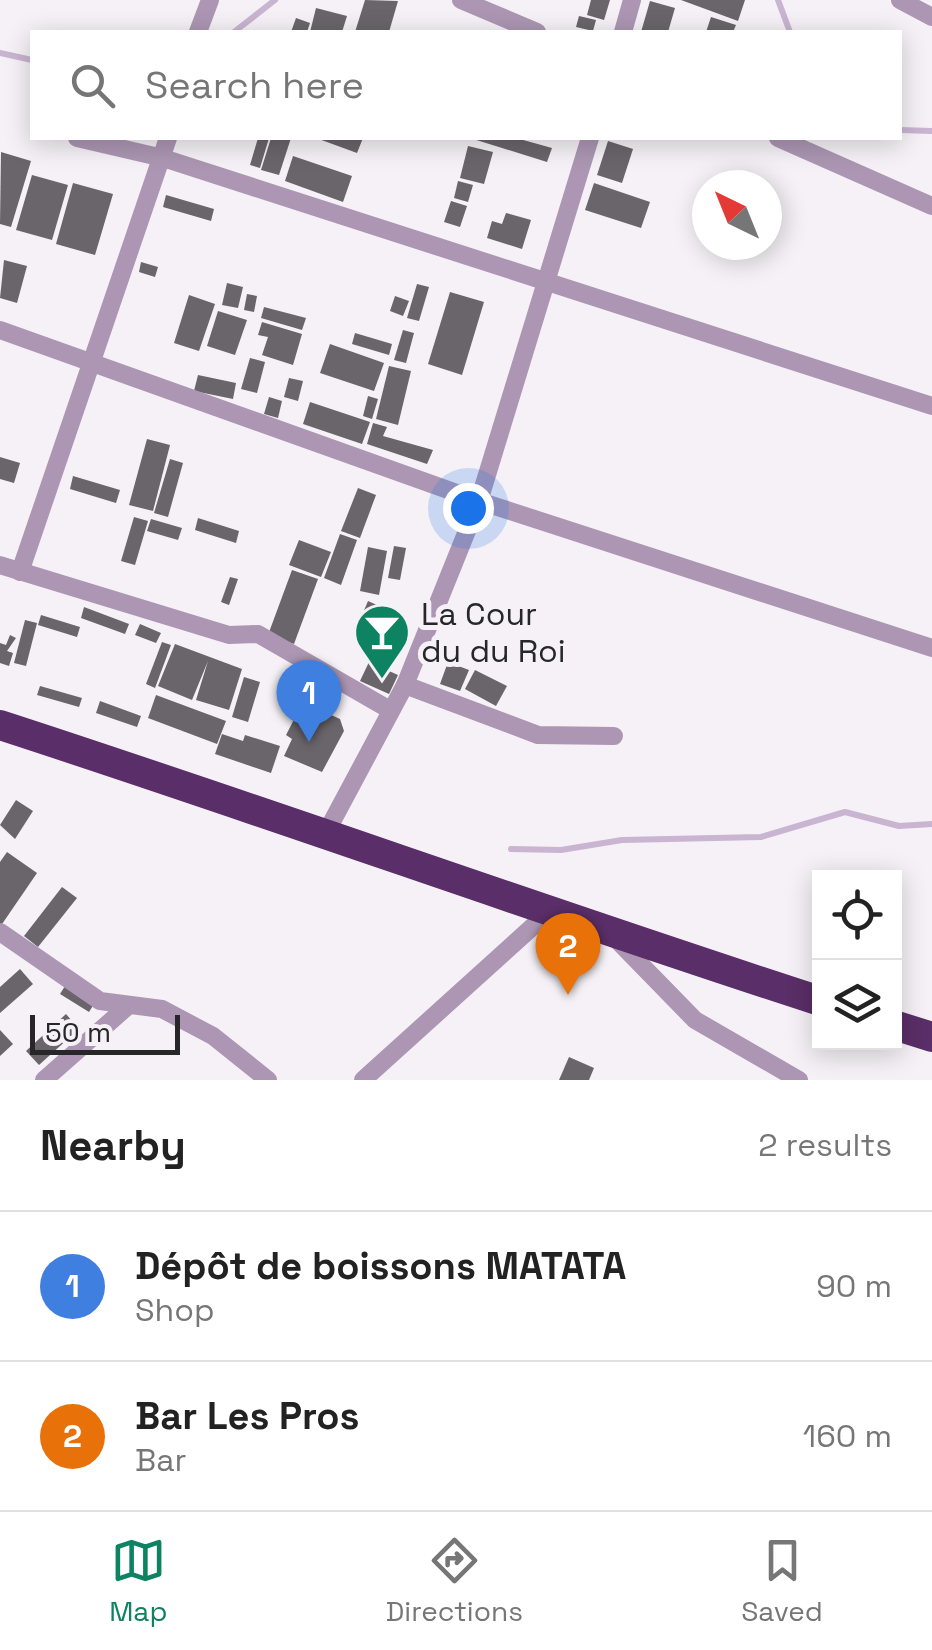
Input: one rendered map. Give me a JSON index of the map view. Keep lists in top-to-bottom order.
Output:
{
  "places": {
    "bar": ["La Cour du du Roi"]
  },
  "scale_bar": "50 m",
  "north": "top left",
  "page": {
    "search": "Search here",
    "pins": ["1", "2"],
    "scale": "50 m",
    "heading": ["Nearby", "2 results"],
    "list": [
      {
        "mark": "1",
        "name": "Dépôt de boissons MATATA",
        "note": "Shop",
        "value": "90 m"
      },
      {
        "mark": "2",
        "name": "Bar Les Pros",
        "note": "Bar",
        "value": "160 m"
      }
    ],
    "nav": ["Map", "Directions", "Saved"]
  }
}
